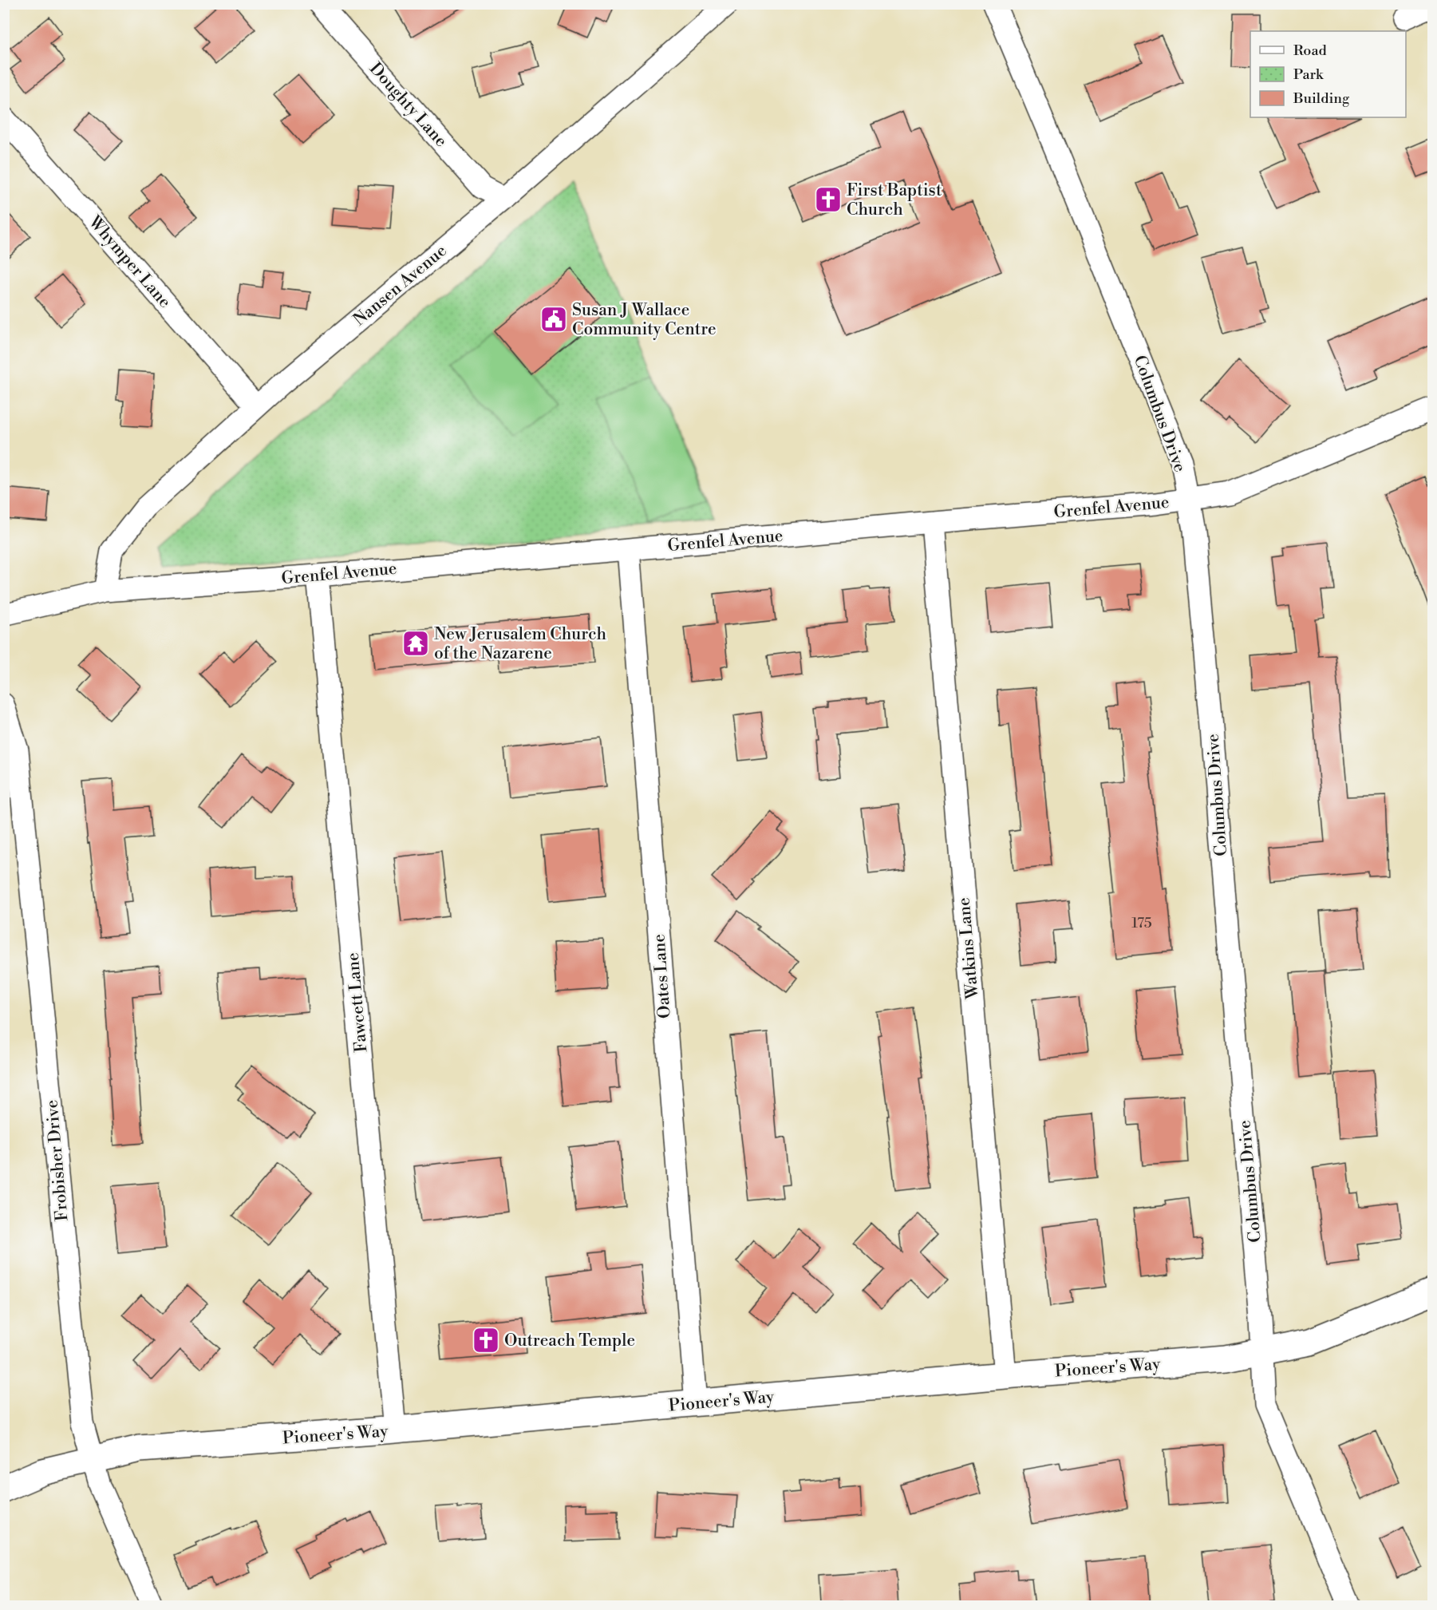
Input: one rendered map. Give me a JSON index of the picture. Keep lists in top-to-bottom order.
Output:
{
  "streets": {
    "main road": ["Pioneer's Way"],
    "street": [
      "Doughty Lane",
      "Whymper Lane",
      "Nansen Avenue",
      "Columbus Drive",
      "Grenfel Avenue",
      "Watkins Lane",
      "Oates Lane",
      "Fawcett Lane",
      "Frobisher Drive"
    ]
  },
  "crossings": [
    ["Doughty Lane", "Nansen Avenue"],
    ["Whymper Lane", "Nansen Avenue"],
    ["Nansen Avenue", "Grenfel Avenue"],
    ["Columbus Drive", "Grenfel Avenue"],
    ["Columbus Drive", "Pioneer's Way"],
    ["Grenfel Avenue", "Watkins Lane"],
    ["Grenfel Avenue", "Oates Lane"],
    ["Grenfel Avenue", "Fawcett Lane"],
    ["Watkins Lane", "Pioneer's Way"],
    ["Oates Lane", "Pioneer's Way"],
    ["Fawcett Lane", "Pioneer's Way"],
    ["Frobisher Drive", "Pioneer's Way"]
  ],
  "places": {
    "church": ["First Baptist Church", "Outreach Temple"],
    "public building": ["Susan J Wallace Community Centre"],
    "temple": ["New Jerusalem Church of the Nazarene"]
  },
  "house_numbers": ["175"],
  "legend": ["Road", "Park", "Building"]
}
